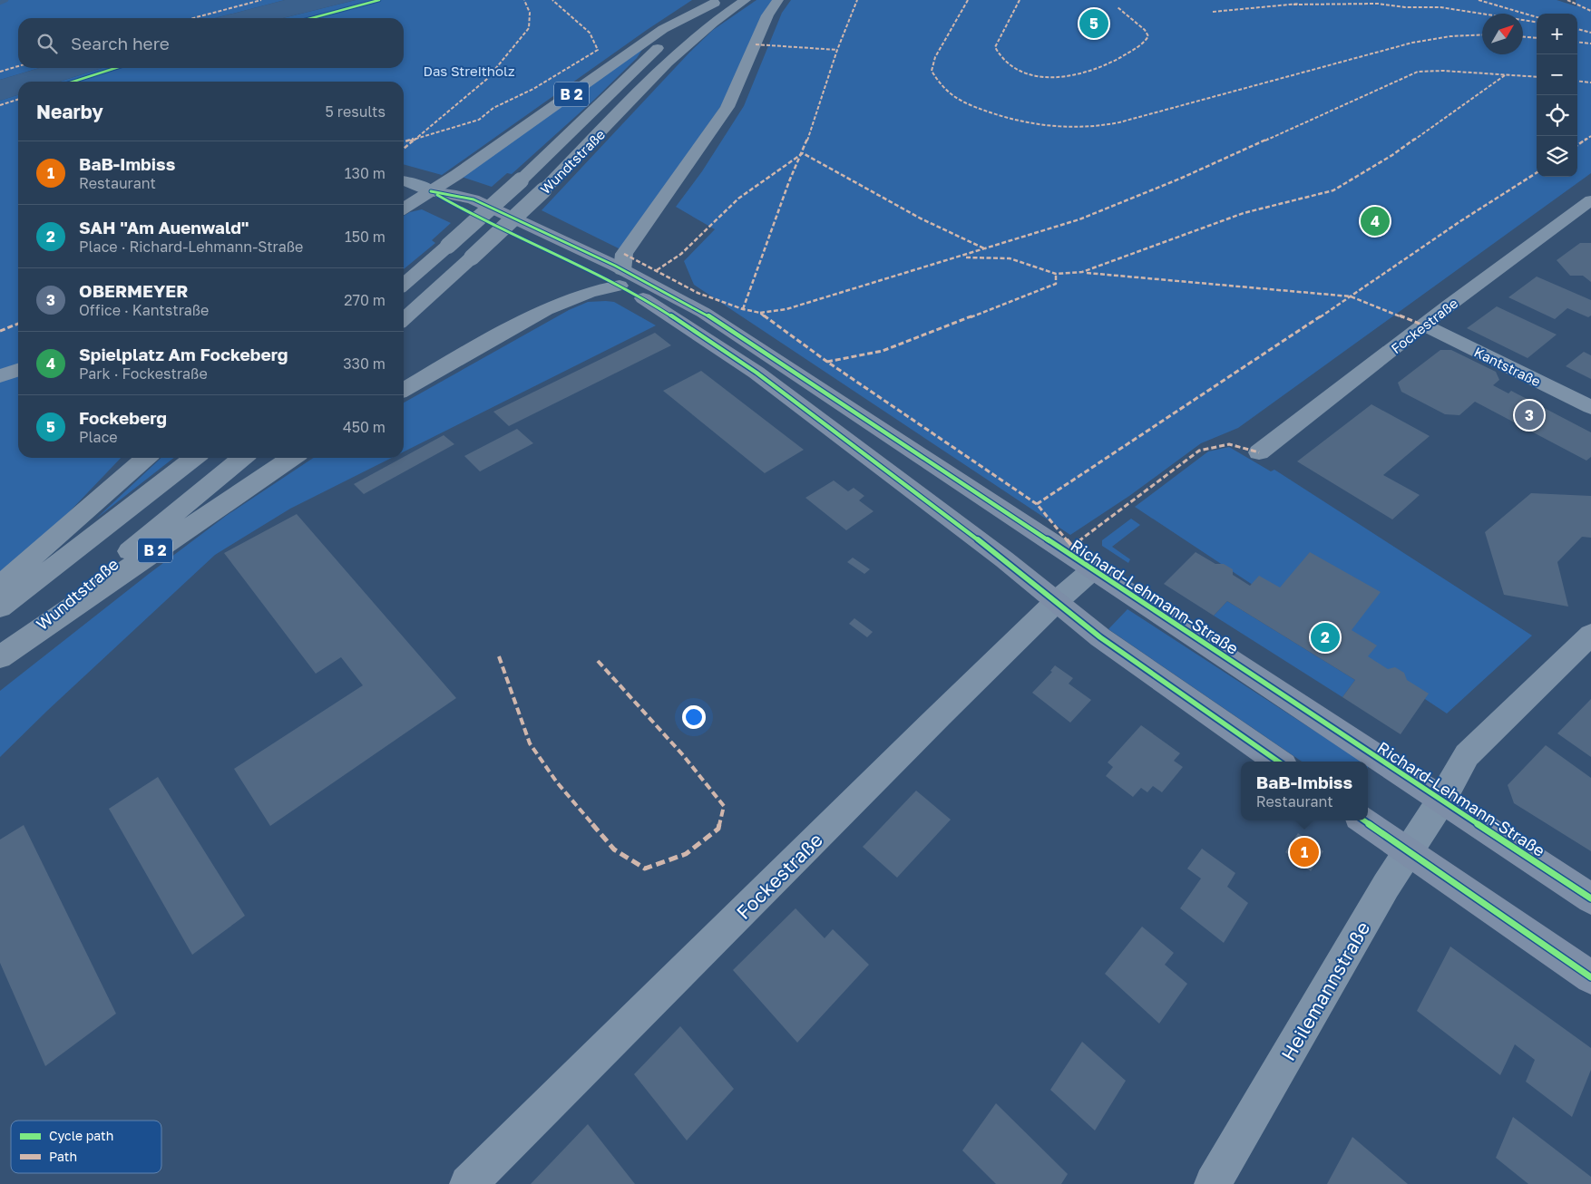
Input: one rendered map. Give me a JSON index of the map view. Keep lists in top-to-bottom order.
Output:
{
  "streets": {
    "highway": ["B 2", "Wundtstraße"],
    "main road": ["Richard-Lehmann-Straße"],
    "street": ["Fockestraße", "Kantstraße", "Heilemannstraße"]
  },
  "crossings": [
    ["B 2", "Wundtstraße"],
    ["B 2", "Richard-Lehmann-Straße"],
    ["Fockestraße", "Kantstraße"],
    ["Fockestraße", "Richard-Lehmann-Straße"],
    ["Richard-Lehmann-Straße", "Heilemannstraße"]
  ],
  "parks": ["Das Streitholz"],
  "legend": ["Cycle path", "Path"],
  "north": "top right",
  "page": {
    "pins": [
      "5",
      "4",
      "3",
      "2",
      "1"
    ],
    "map_buttons": ["+", "−"],
    "search": "Search here",
    "heading": ["Nearby", "5 results"],
    "list": [
      {
        "mark": "1",
        "name": "BaB-Imbiss",
        "note": "Restaurant",
        "value": "130 m"
      },
      {
        "mark": "2",
        "name": "SAH \"Am Auenwald\"",
        "note": "Place · Richard-Lehmann-Straße",
        "value": "150 m"
      },
      {
        "mark": "3",
        "name": "OBERMEYER",
        "note": "Office · Kantstraße",
        "value": "270 m"
      },
      {
        "mark": "4",
        "name": "Spielplatz Am Fockeberg",
        "note": "Park · Fockestraße",
        "value": "330 m"
      },
      {
        "mark": "5",
        "name": "Fockeberg",
        "note": "Place",
        "value": "450 m"
      }
    ],
    "popup": ["BaB-Imbiss", "Restaurant"]
  }
}
